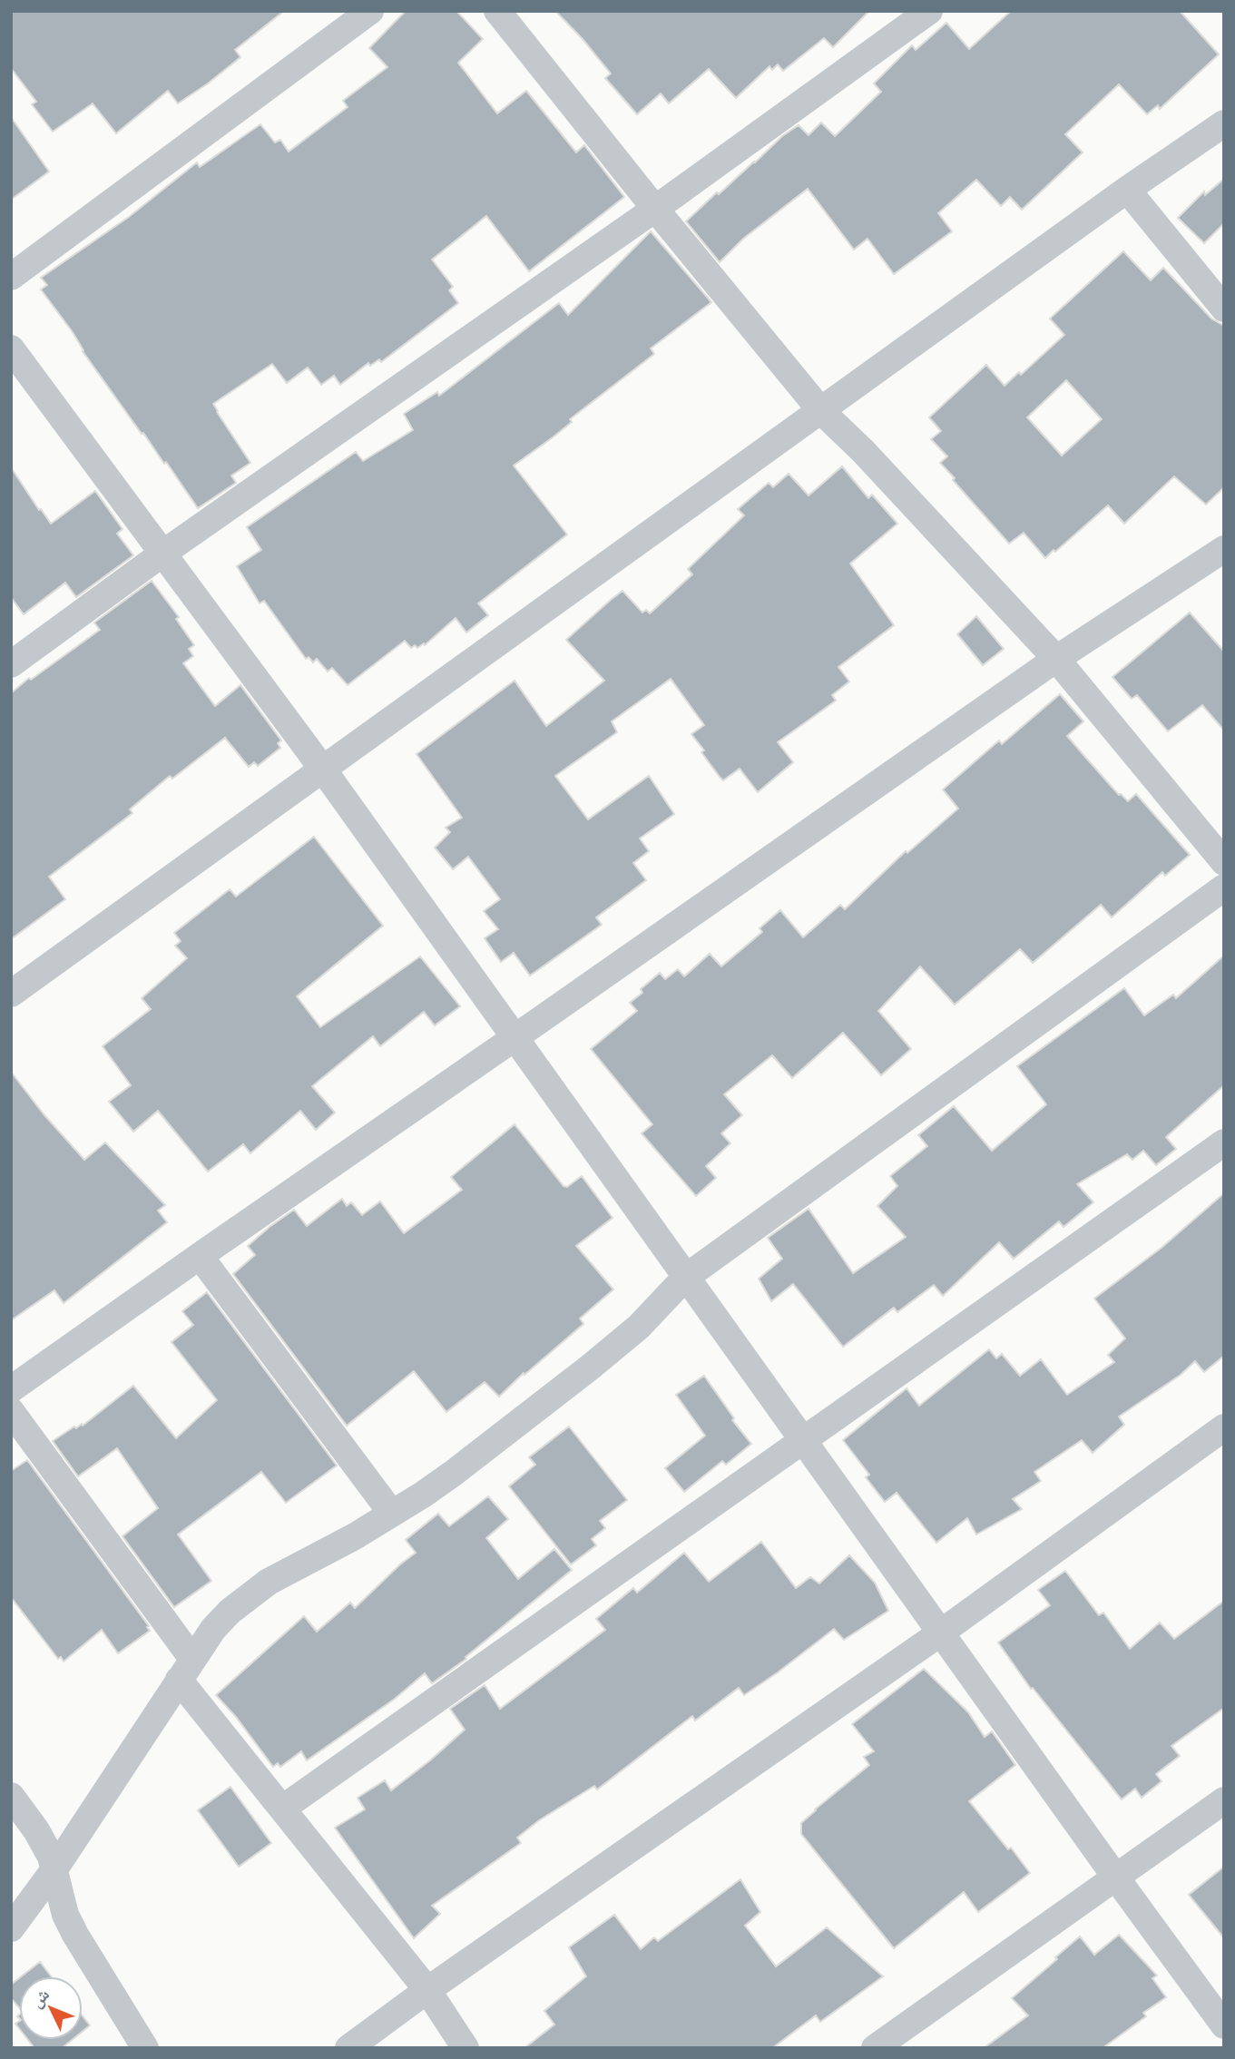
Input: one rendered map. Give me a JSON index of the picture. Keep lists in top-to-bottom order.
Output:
{
  "north": "top left"
}
